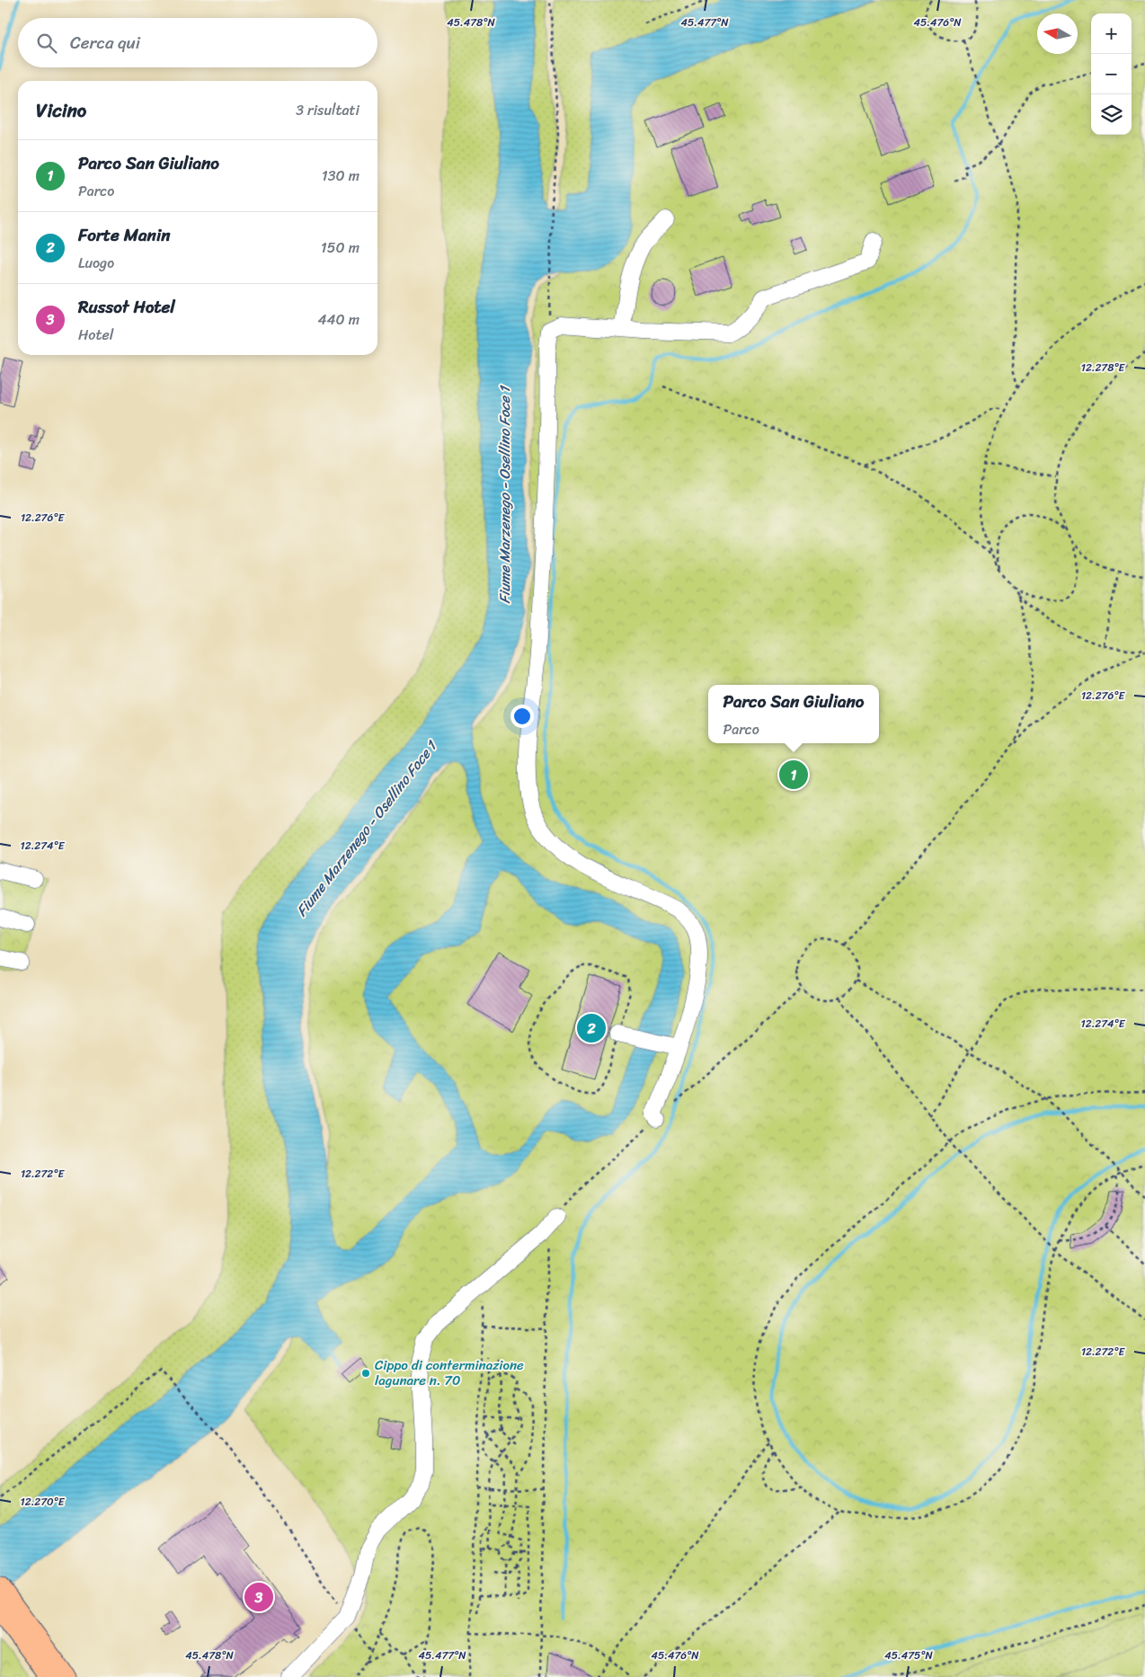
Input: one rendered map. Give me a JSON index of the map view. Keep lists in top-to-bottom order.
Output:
{
  "water": ["Fiume Marzenego - Osellino Foce 1"],
  "places": ["Cippo di conterminazione lagunare n. 70"],
  "north": "left",
  "page": {
    "map_buttons": ["+", "−"],
    "search": "Cerca qui",
    "heading": ["Vicino", "3 risultati"],
    "list": [
      {
        "mark": "1",
        "name": "Parco San Giuliano",
        "note": "Parco",
        "value": "130 m"
      },
      {
        "mark": "2",
        "name": "Forte Manin",
        "note": "Luogo",
        "value": "150 m"
      },
      {
        "mark": "3",
        "name": "Russot Hotel",
        "note": "Hotel",
        "value": "440 m"
      }
    ],
    "popup": ["Parco San Giuliano", "Parco"],
    "pins": ["1", "2", "3"]
  },
  "coordinates": [
    "45.478°N",
    "45.477°N",
    "45.476°N",
    "12.278°E",
    "12.276°E",
    "12.274°E",
    "12.272°E",
    "12.270°E",
    "45.475°N"
  ]
}
